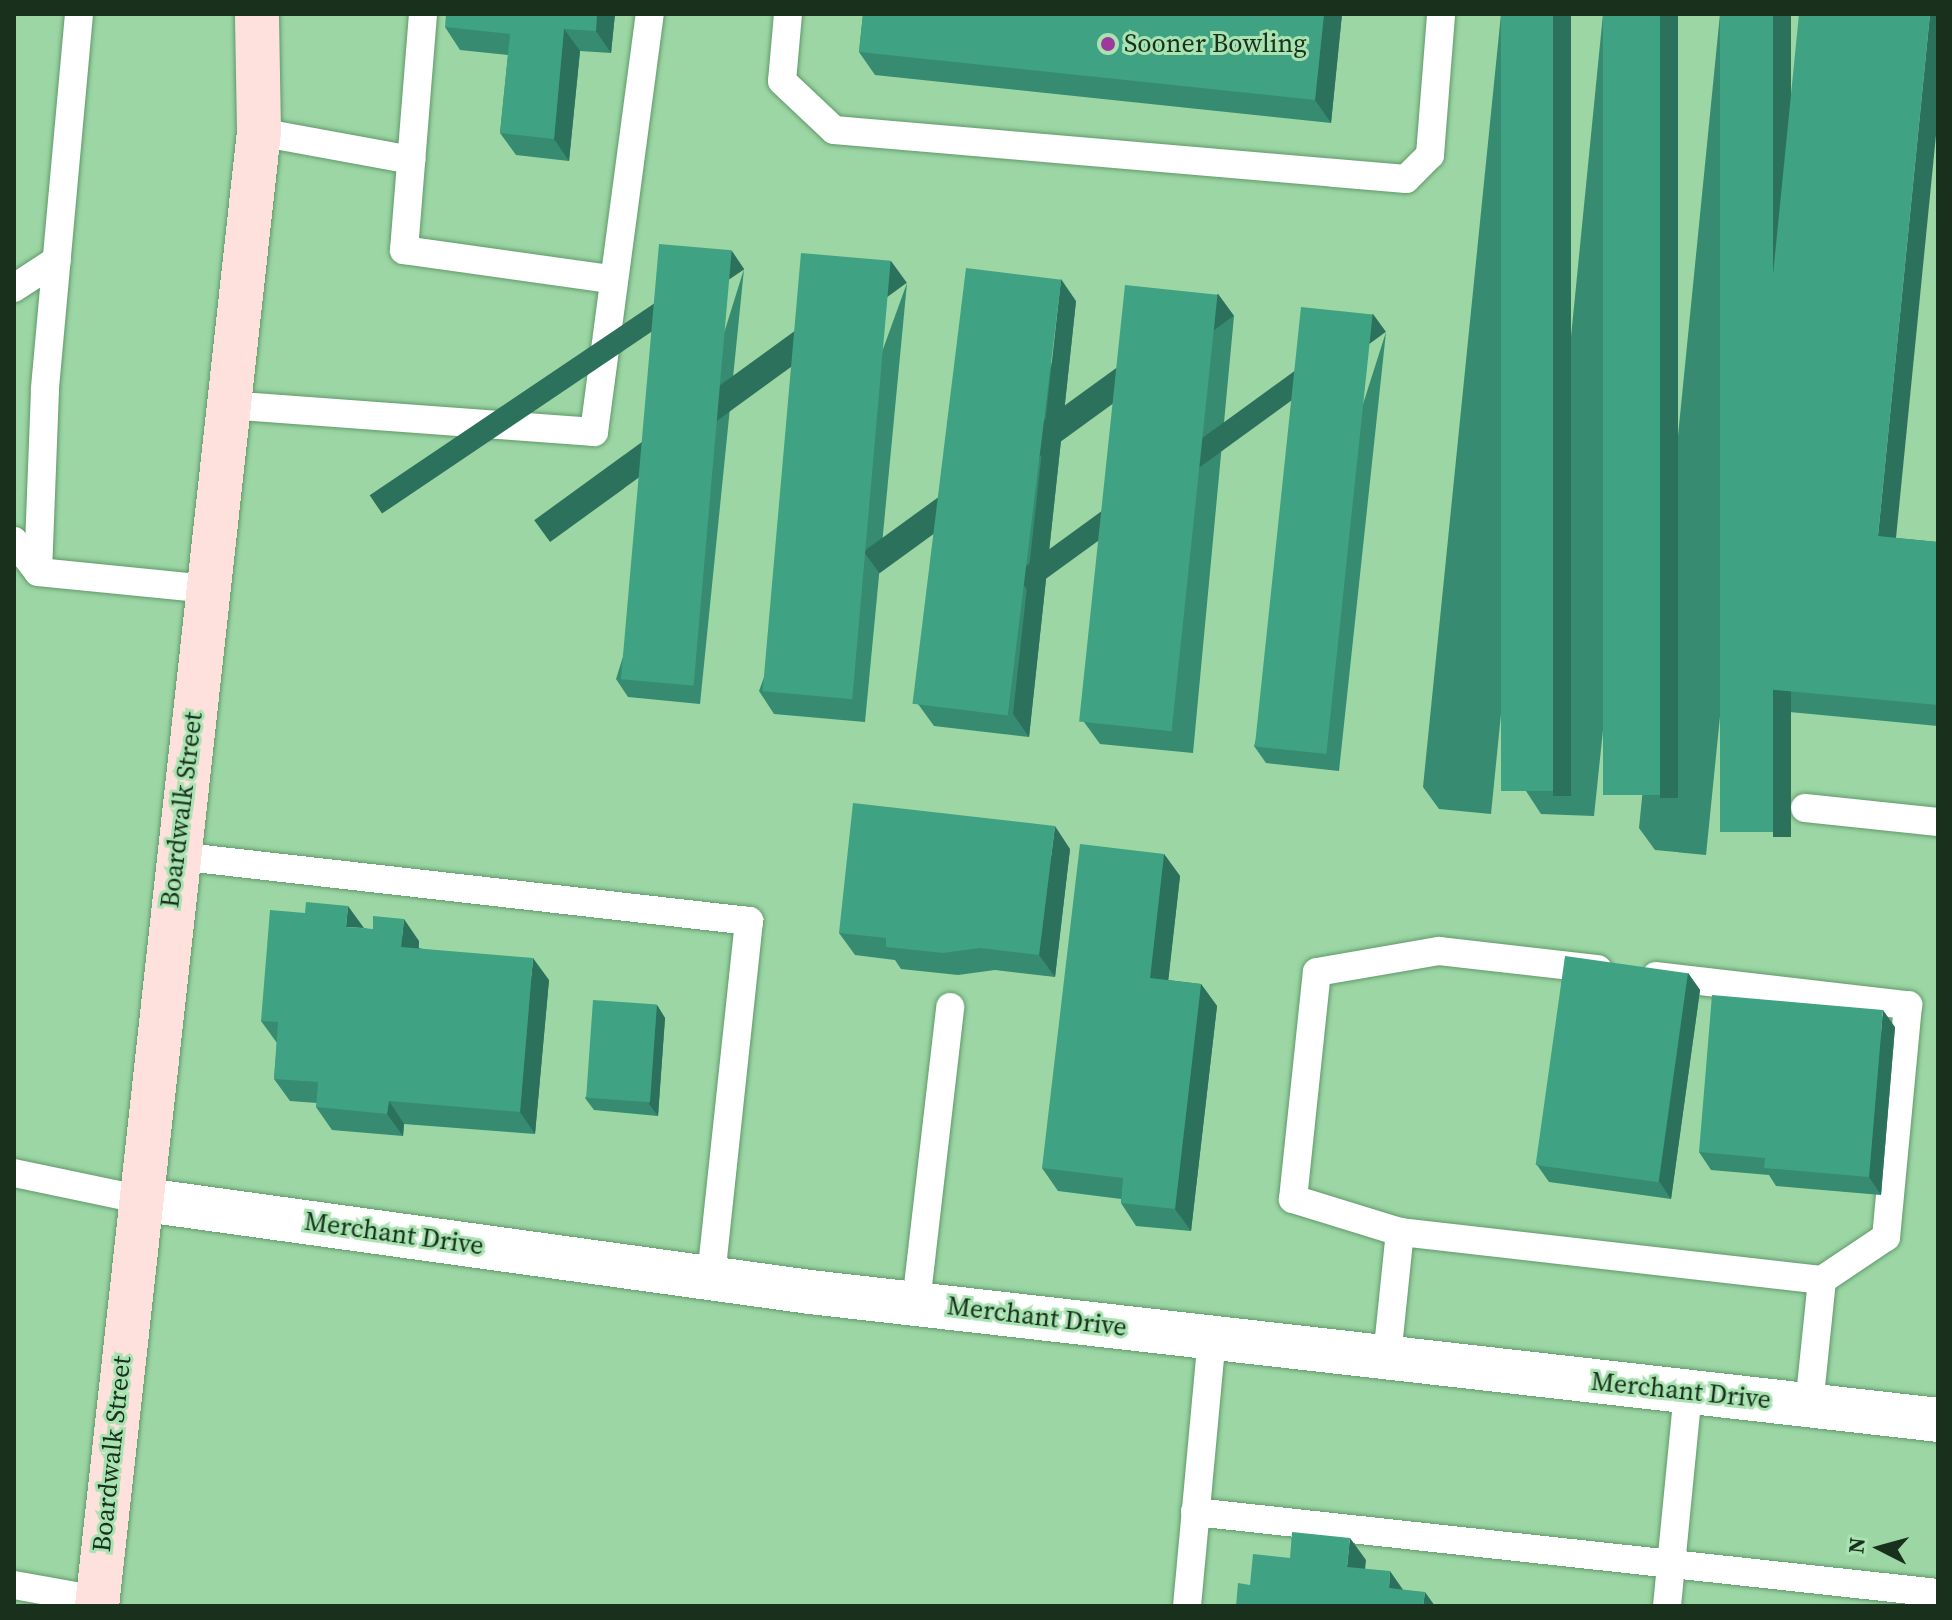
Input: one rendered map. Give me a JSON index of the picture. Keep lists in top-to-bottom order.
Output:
{
  "streets": {
    "street": ["Boardwalk Street", "Merchant Drive"]
  },
  "crossings": [
    ["Boardwalk Street", "Merchant Drive"]
  ],
  "places": ["Sooner Bowling"],
  "north": "left"
}
